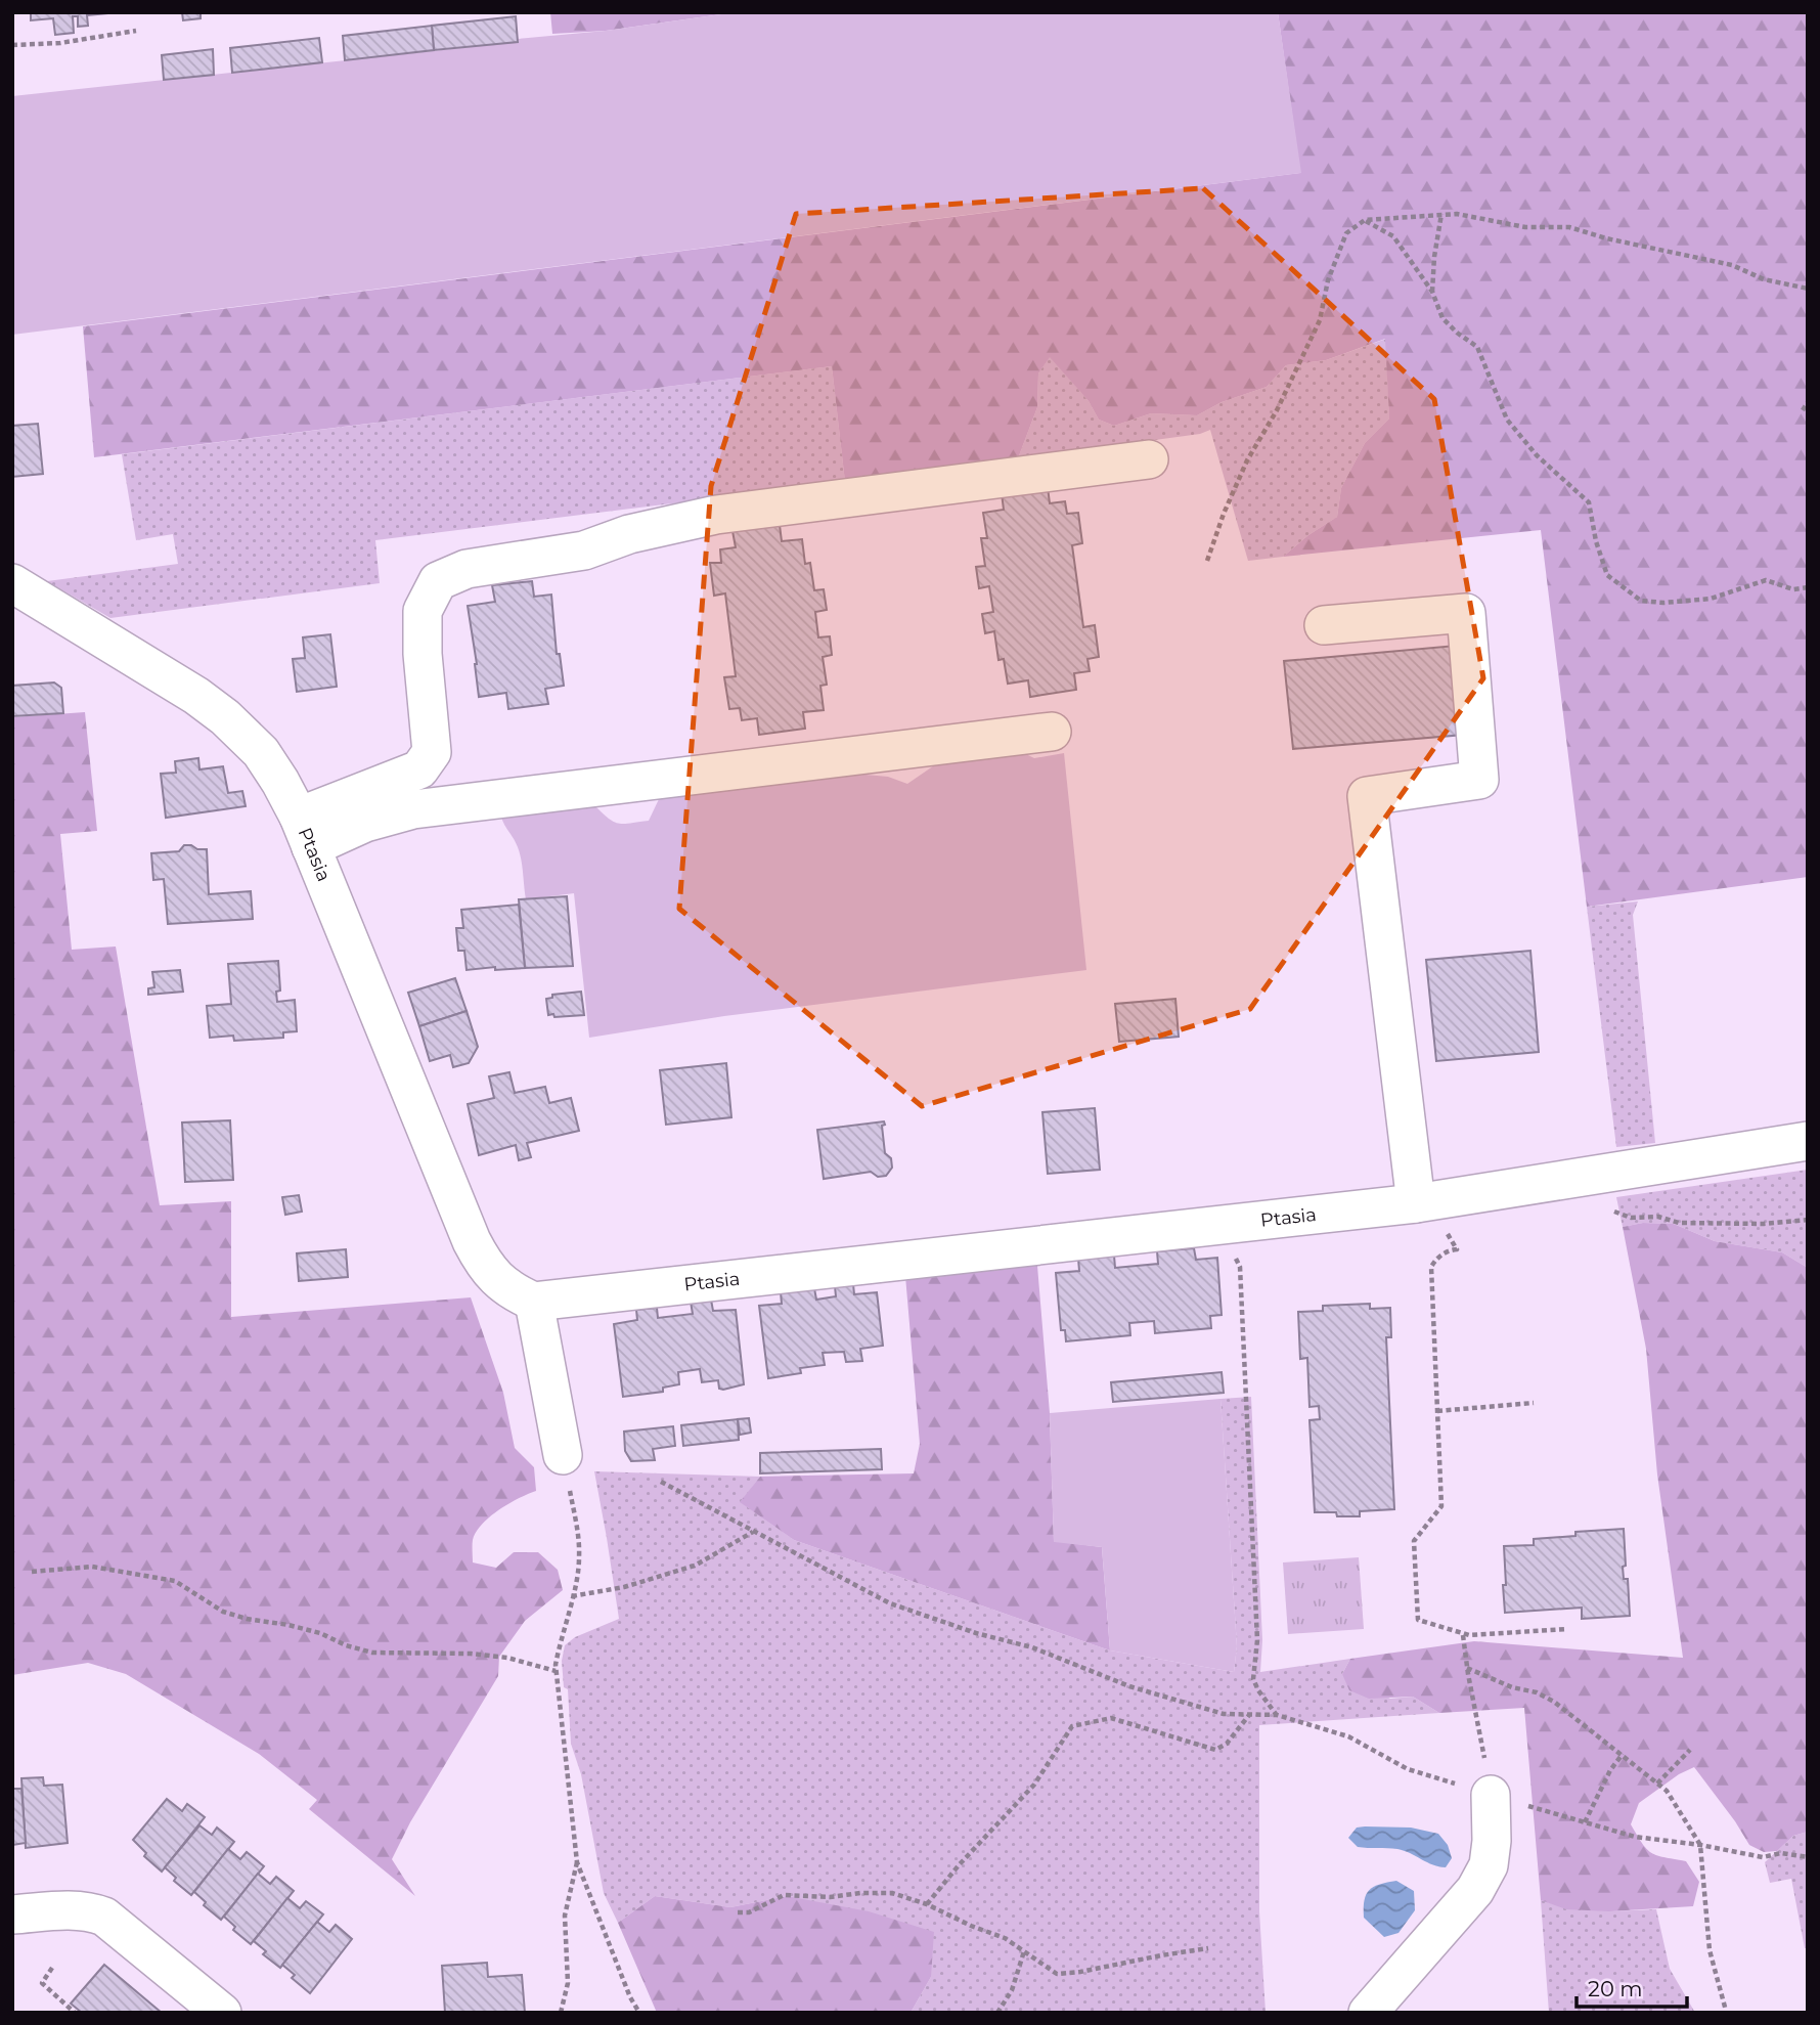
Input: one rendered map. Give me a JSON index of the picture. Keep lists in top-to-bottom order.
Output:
{
  "streets": {
    "street": ["Ptasia"]
  },
  "scale_bar": "20 m"
}
